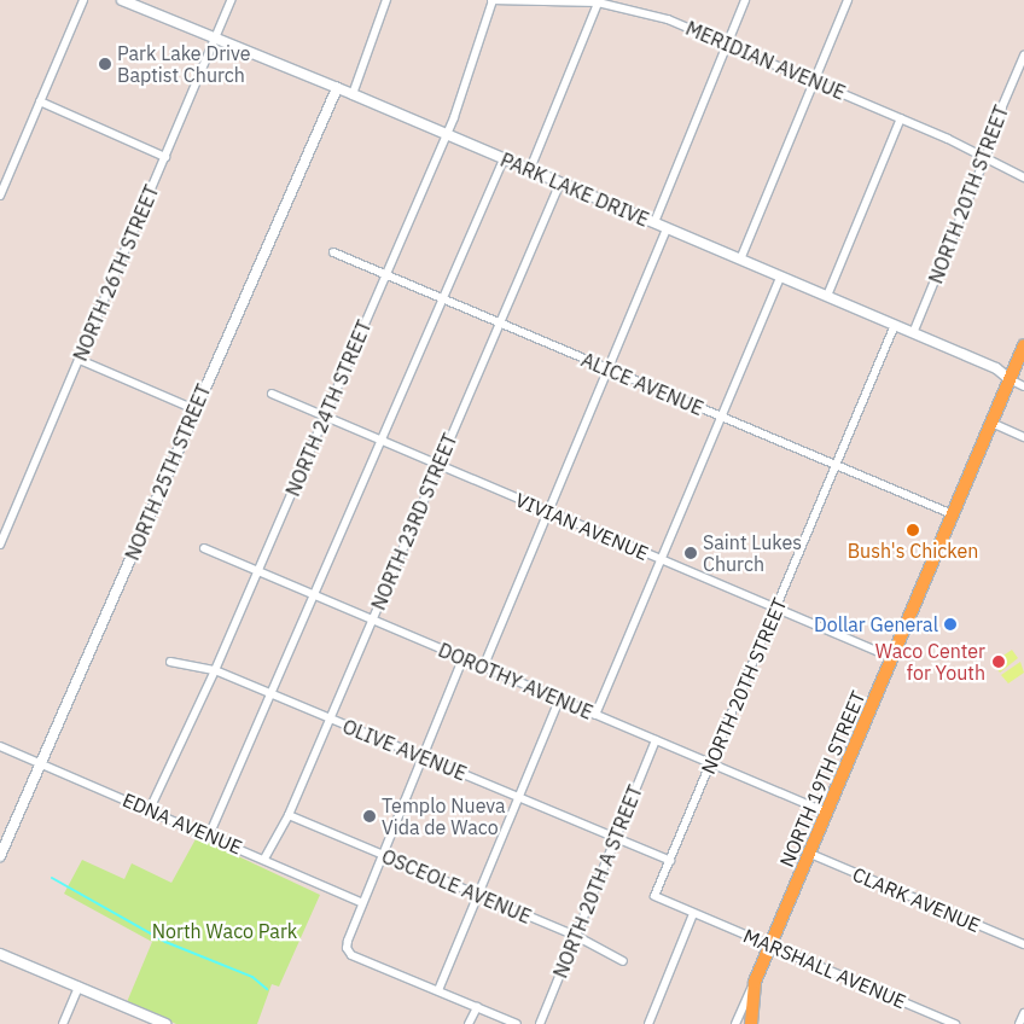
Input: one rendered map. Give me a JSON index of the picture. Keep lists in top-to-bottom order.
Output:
{
  "streets": {
    "main road": ["NORTH 19TH STREET"],
    "street": [
      "MERIDIAN AVENUE",
      "PARK LAKE DRIVE",
      "NORTH 20TH STREET",
      "NORTH 26TH STREET",
      "ALICE AVENUE",
      "NORTH 24TH STREET",
      "NORTH 25TH STREET",
      "NORTH 23RD STREET",
      "VIVIAN AVENUE",
      "DOROTHY AVENUE",
      "OLIVE AVENUE",
      "EDNA AVENUE",
      "NORTH 20TH A STREET",
      "OSCEOLE AVENUE",
      "CLARK AVENUE",
      "MARSHALL AVENUE"
    ]
  },
  "crossings": [
    ["MERIDIAN AVENUE", "NORTH 20TH STREET"],
    ["MERIDIAN AVENUE", "NORTH 24TH STREET"],
    ["PARK LAKE DRIVE", "NORTH 20TH STREET"],
    ["PARK LAKE DRIVE", "NORTH 26TH STREET"],
    ["PARK LAKE DRIVE", "NORTH 24TH STREET"],
    ["PARK LAKE DRIVE", "NORTH 25TH STREET"],
    ["PARK LAKE DRIVE", "NORTH 23RD STREET"],
    ["PARK LAKE DRIVE", "NORTH 19TH STREET"],
    ["NORTH 20TH STREET", "ALICE AVENUE"],
    ["NORTH 20TH STREET", "VIVIAN AVENUE"],
    ["NORTH 20TH STREET", "DOROTHY AVENUE"],
    ["NORTH 20TH STREET", "OLIVE AVENUE"],
    ["NORTH 20TH STREET", "MARSHALL AVENUE"],
    ["ALICE AVENUE", "NORTH 24TH STREET"],
    ["ALICE AVENUE", "NORTH 23RD STREET"],
    ["ALICE AVENUE", "NORTH 19TH STREET"],
    ["NORTH 24TH STREET", "VIVIAN AVENUE"],
    ["NORTH 24TH STREET", "DOROTHY AVENUE"],
    ["NORTH 24TH STREET", "OLIVE AVENUE"],
    ["NORTH 24TH STREET", "EDNA AVENUE"],
    ["NORTH 25TH STREET", "EDNA AVENUE"],
    ["NORTH 23RD STREET", "VIVIAN AVENUE"],
    ["NORTH 23RD STREET", "DOROTHY AVENUE"],
    ["NORTH 23RD STREET", "OLIVE AVENUE"],
    ["NORTH 23RD STREET", "EDNA AVENUE"],
    ["NORTH 23RD STREET", "OSCEOLE AVENUE"],
    ["VIVIAN AVENUE", "NORTH 19TH STREET"],
    ["DOROTHY AVENUE", "NORTH 19TH STREET"],
    ["DOROTHY AVENUE", "NORTH 20TH A STREET"],
    ["OLIVE AVENUE", "NORTH 20TH A STREET"],
    ["NORTH 19TH STREET", "CLARK AVENUE"],
    ["NORTH 19TH STREET", "MARSHALL AVENUE"],
    ["NORTH 20TH A STREET", "OSCEOLE AVENUE"]
  ],
  "parks": ["North Waco Park"],
  "places": [
    "Park Lake Drive Baptist Church",
    "Bush's Chicken",
    "Saint Lukes Church",
    "Dollar General",
    "Waco Center for Youth",
    "Templo Nueva Vida de Waco"
  ]
}
